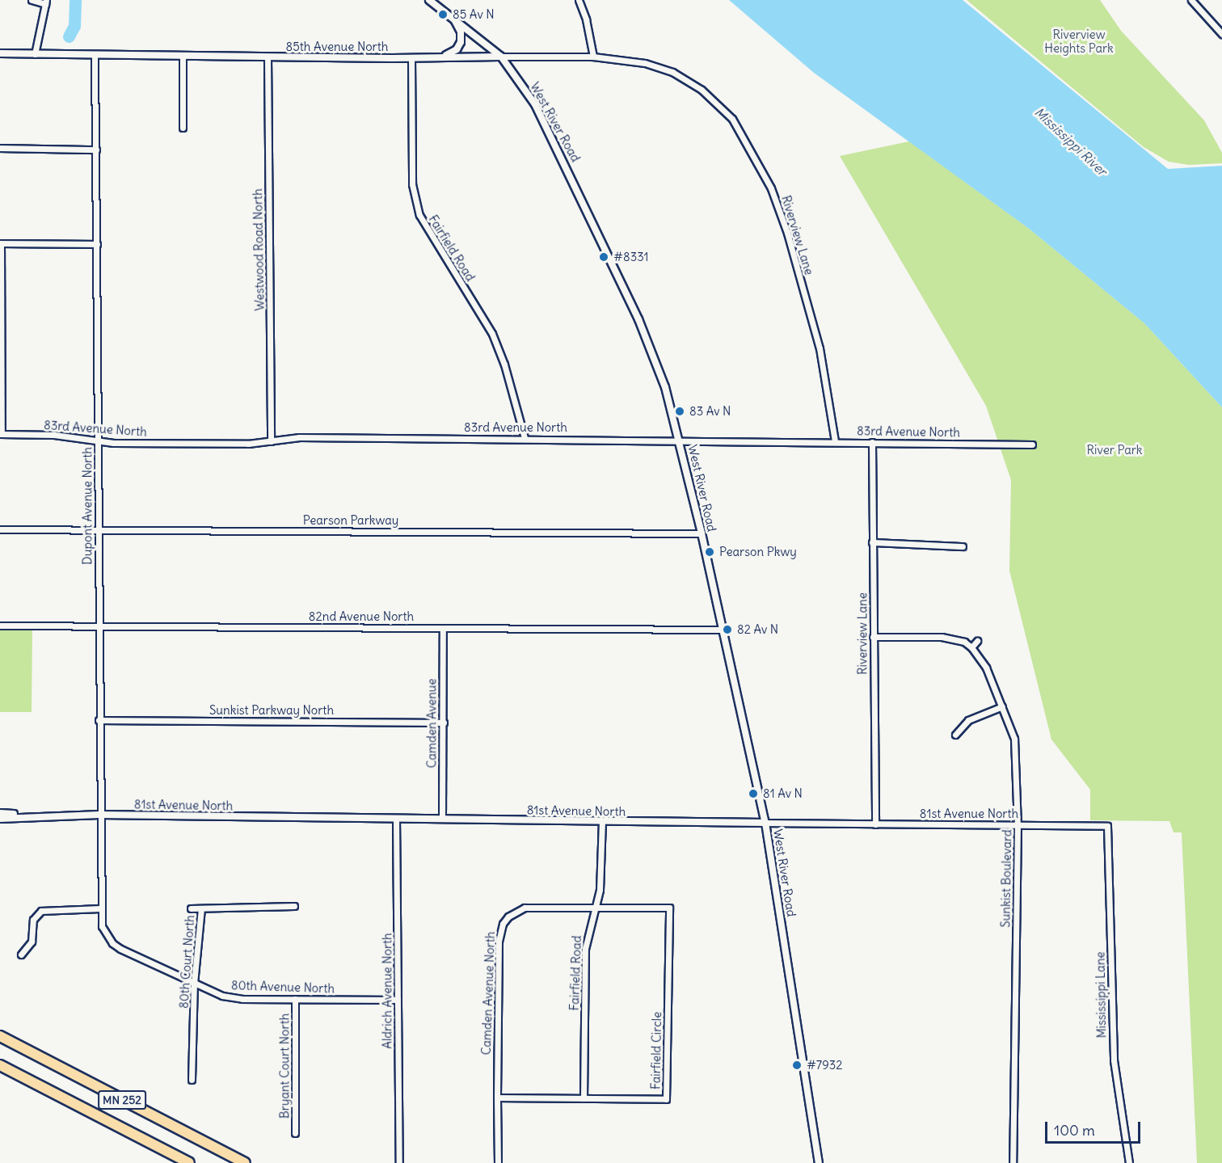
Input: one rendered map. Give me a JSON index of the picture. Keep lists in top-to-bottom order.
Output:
{
  "streets": {
    "highway": ["MN 252"],
    "street": [
      "85th Avenue North",
      "West River Road",
      "Riverview Lane",
      "Fairfield Road",
      "Westwood Road North",
      "83rd Avenue North",
      "Dupont Avenue North",
      "Pearson Parkway",
      "82nd Avenue North",
      "Sunkist Parkway North",
      "Camden Avenue",
      "81st Avenue North",
      "Sunkist Boulevard",
      "80th Court North",
      "80th Avenue North",
      "Aldrich Avenue North",
      "Camden Avenue North",
      "Mississippi Lane",
      "Fairfield Circle",
      "Bryant Court North"
    ]
  },
  "crossings": [
    ["85th Avenue North", "West River Road"],
    ["85th Avenue North", "Riverview Lane"],
    ["85th Avenue North", "Fairfield Road"],
    ["85th Avenue North", "Westwood Road North"],
    ["85th Avenue North", "Dupont Avenue North"],
    ["West River Road", "83rd Avenue North"],
    ["West River Road", "Pearson Parkway"],
    ["West River Road", "82nd Avenue North"],
    ["West River Road", "81st Avenue North"],
    ["Riverview Lane", "83rd Avenue North"],
    ["Riverview Lane", "81st Avenue North"],
    ["Fairfield Road", "83rd Avenue North"],
    ["Fairfield Road", "81st Avenue North"],
    ["Fairfield Road", "Camden Avenue North"],
    ["Fairfield Road", "Fairfield Circle"],
    ["Westwood Road North", "83rd Avenue North"],
    ["83rd Avenue North", "Dupont Avenue North"],
    ["Dupont Avenue North", "Pearson Parkway"],
    ["Dupont Avenue North", "82nd Avenue North"],
    ["Dupont Avenue North", "Sunkist Parkway North"],
    ["Dupont Avenue North", "81st Avenue North"],
    ["Dupont Avenue North", "80th Avenue North"],
    ["82nd Avenue North", "Camden Avenue"],
    ["Sunkist Parkway North", "Camden Avenue"],
    ["Camden Avenue", "81st Avenue North"],
    ["81st Avenue North", "Sunkist Boulevard"],
    ["81st Avenue North", "Aldrich Avenue North"],
    ["81st Avenue North", "Mississippi Lane"],
    ["80th Court North", "80th Avenue North"],
    ["80th Avenue North", "Aldrich Avenue North"],
    ["80th Avenue North", "Bryant Court North"],
    ["Camden Avenue North", "Fairfield Circle"]
  ],
  "water": ["Mississippi River"],
  "parks": ["Riverview Heights Park", "River Park"],
  "places": [
    "85 Av N",
    "#8331",
    "83 Av N",
    "Pearson Pkwy",
    "82 Av N",
    "81 Av N",
    "#7932"
  ],
  "scale_bar": "100 m"
}
